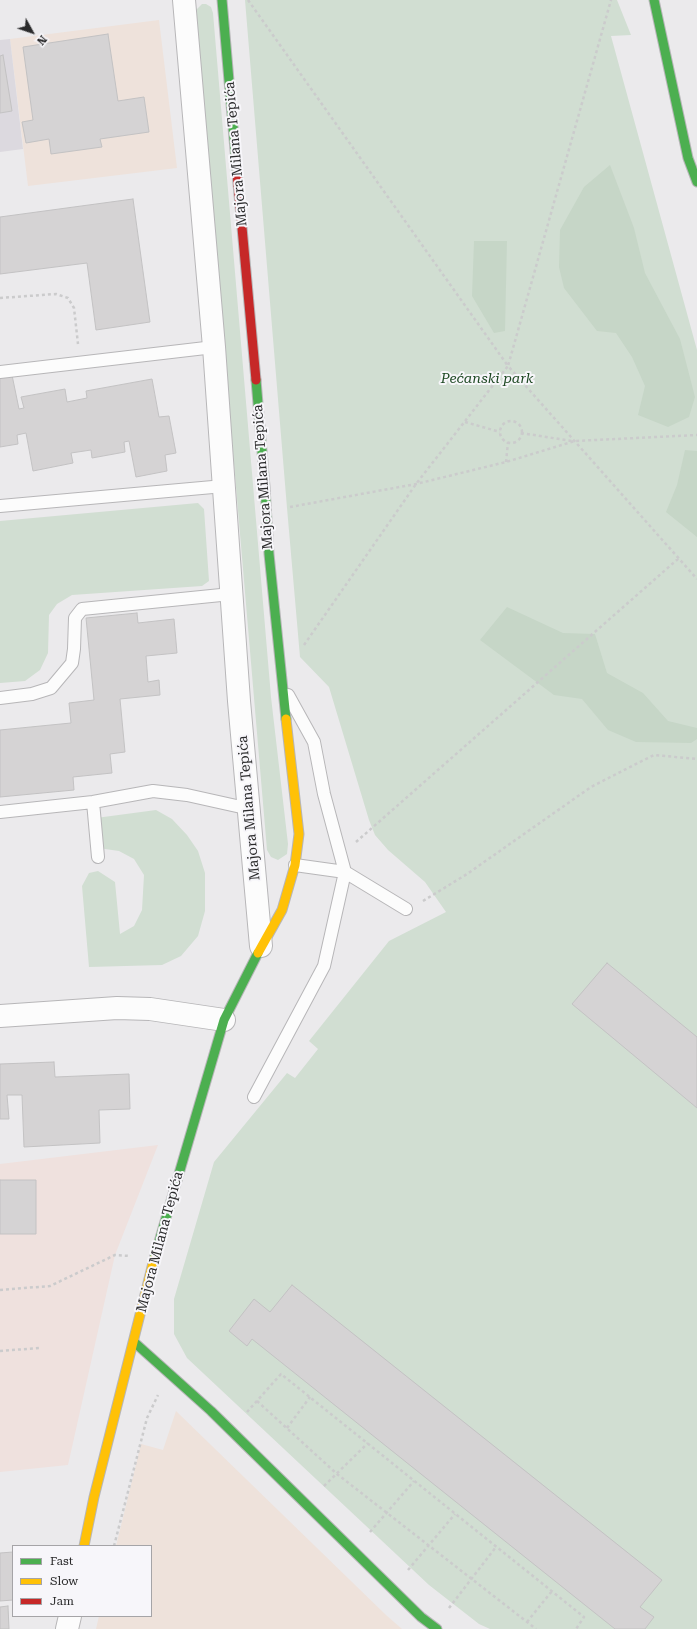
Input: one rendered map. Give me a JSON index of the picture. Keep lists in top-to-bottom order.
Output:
{
  "streets": {
    "street": ["Majora Milana Tepića"]
  },
  "parks": ["Pećanski park"],
  "legend": ["Fast", "Slow", "Jam"],
  "north": "bottom right"
}
